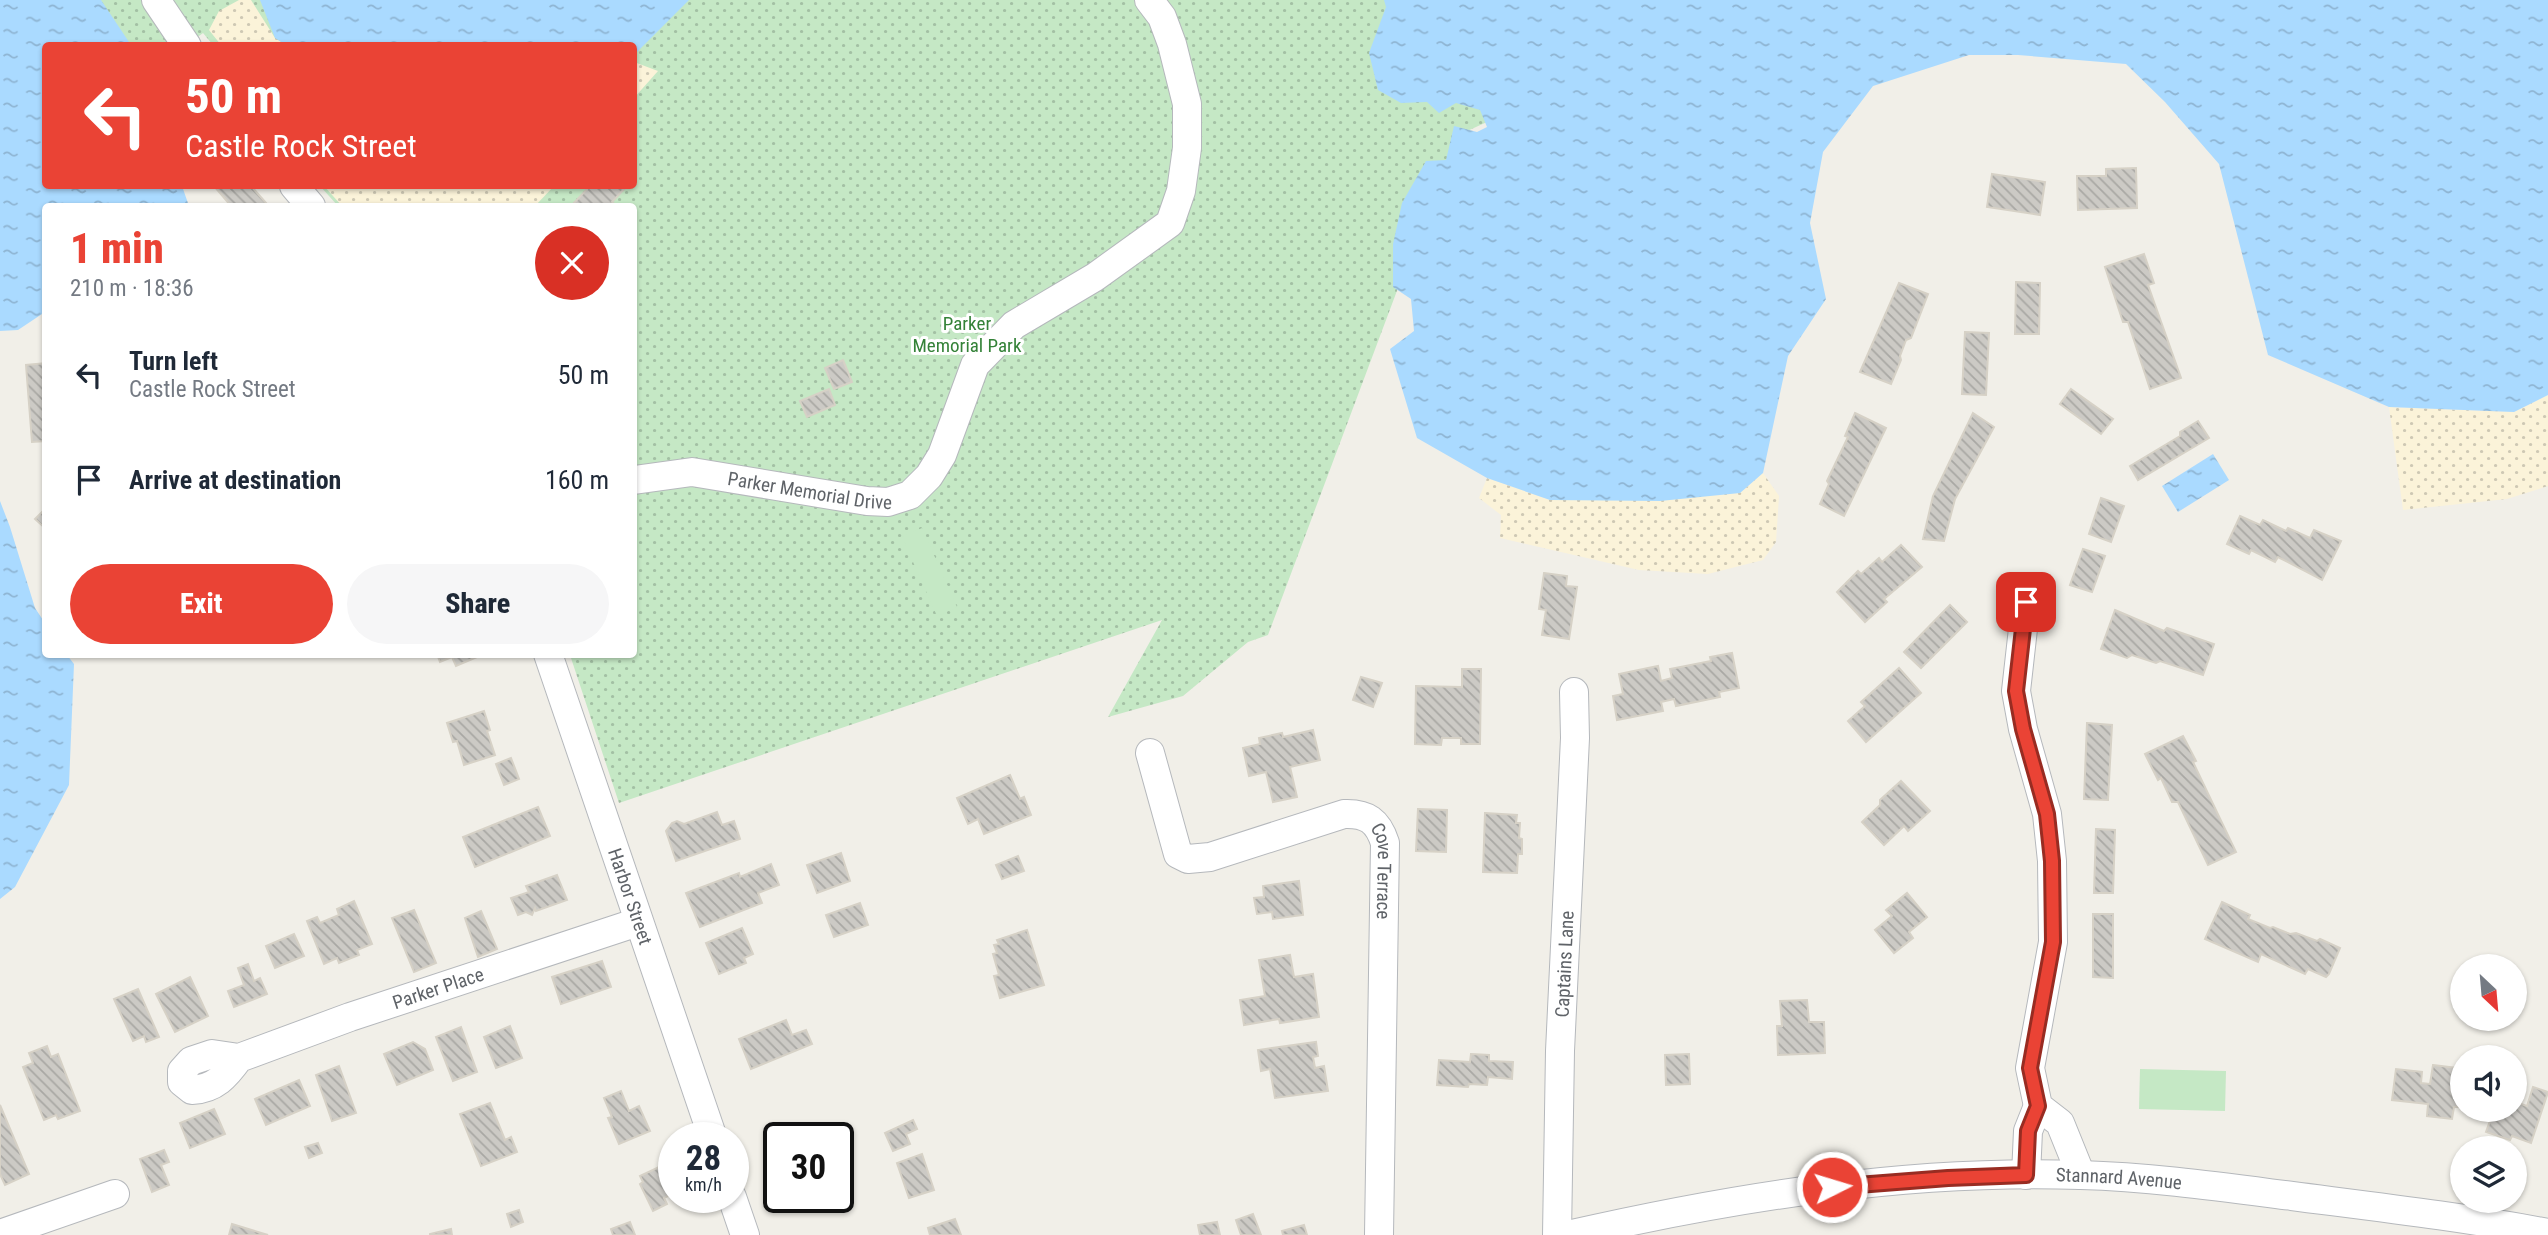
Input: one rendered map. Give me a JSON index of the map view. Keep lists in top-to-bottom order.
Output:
{
  "streets": {
    "street": [
      "Parker Memorial Drive",
      "Cove Terrace",
      "Harbor Street",
      "Captains Lane",
      "Parker Place",
      "Stannard Avenue"
    ]
  },
  "crossings": [
    ["Harbor Street", "Parker Place"]
  ],
  "parks": ["Parker Memorial Park"],
  "north": "bottom right",
  "page": {
    "turn": ["50 m", "Castle Rock Street"],
    "heading": ["1 min", "210 m · 18:36"],
    "list": [
      {
        "name": "Turn left",
        "note": "Castle Rock Street",
        "value": "50 m"
      },
      {
        "name": "Arrive at destination",
        "value": "160 m"
      }
    ],
    "buttons": ["Exit", "Share"],
    "speed": "28 km/h",
    "limit": "30"
  }
}
